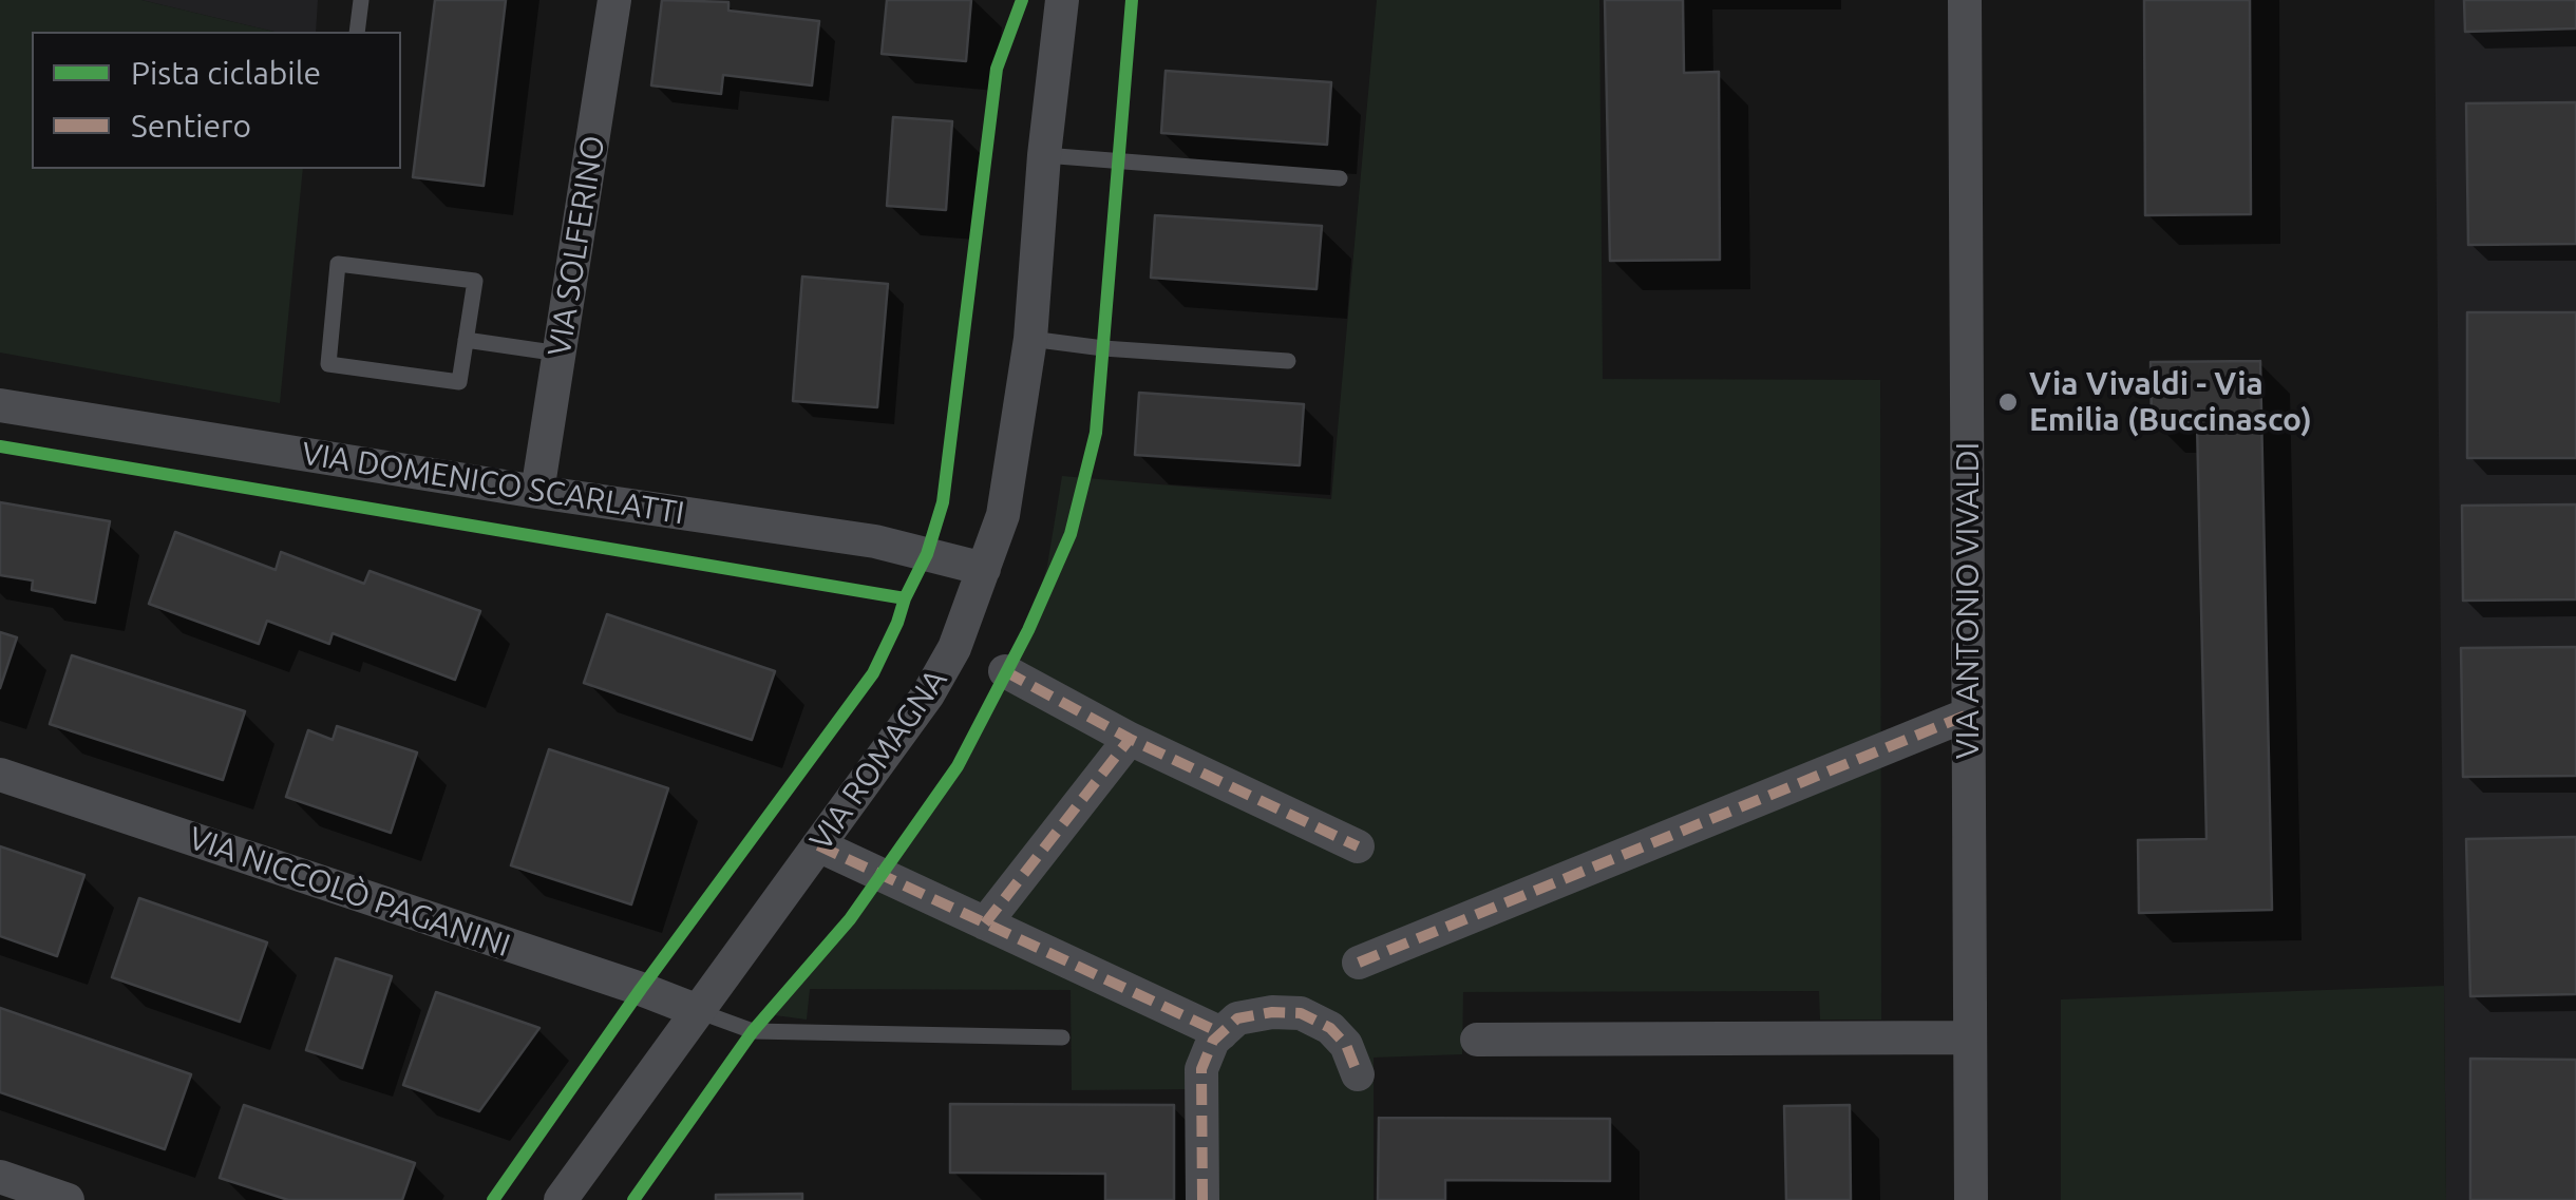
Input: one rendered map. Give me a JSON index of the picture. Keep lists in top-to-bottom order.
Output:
{
  "streets": {
    "street": [
      "VIA SOLFERINO",
      "VIA DOMENICO SCARLATTI",
      "VIA ANTONIO VIVALDI",
      "VIA ROMAGNA",
      "VIA NICCOLÒ PAGANINI"
    ]
  },
  "crossings": [
    ["VIA SOLFERINO", "VIA DOMENICO SCARLATTI"],
    ["VIA DOMENICO SCARLATTI", "VIA ROMAGNA"],
    ["VIA ROMAGNA", "VIA NICCOLÒ PAGANINI"]
  ],
  "places": ["Via Vivaldi - Via Emilia (Buccinasco)"],
  "legend": ["Pista ciclabile", "Sentiero"]
}
